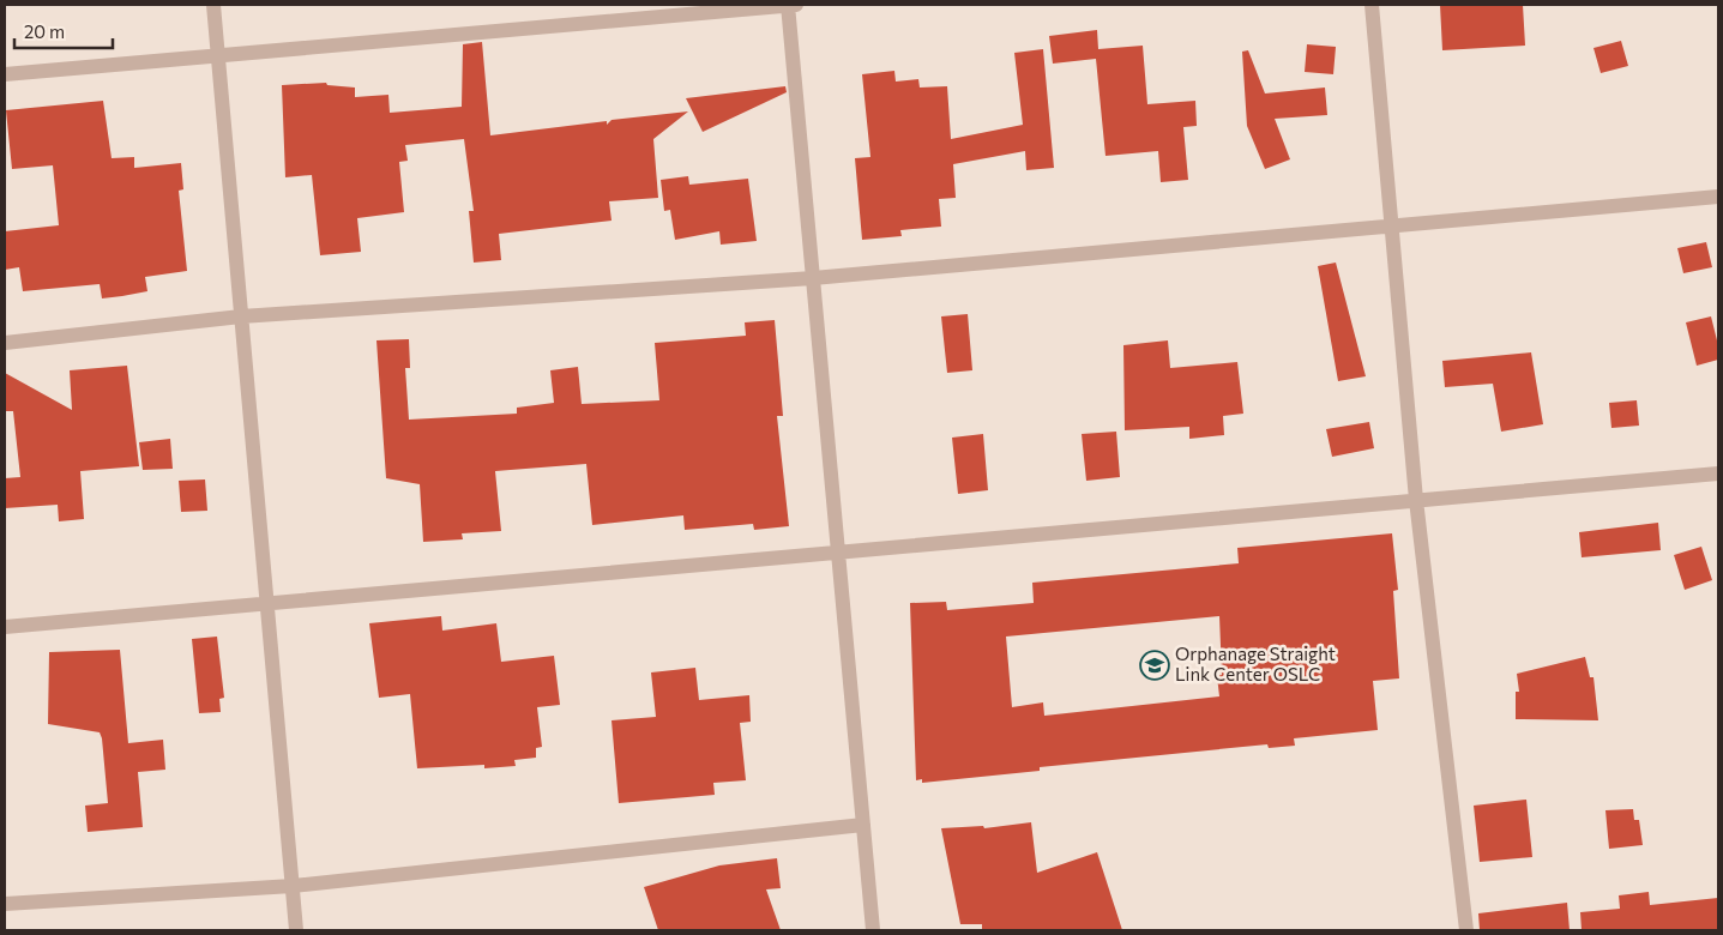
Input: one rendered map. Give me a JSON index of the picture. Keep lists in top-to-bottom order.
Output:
{
  "places": {
    "school or university": ["Orphanage Straight Link Center OSLC"]
  },
  "scale_bar": "20 m"
}
